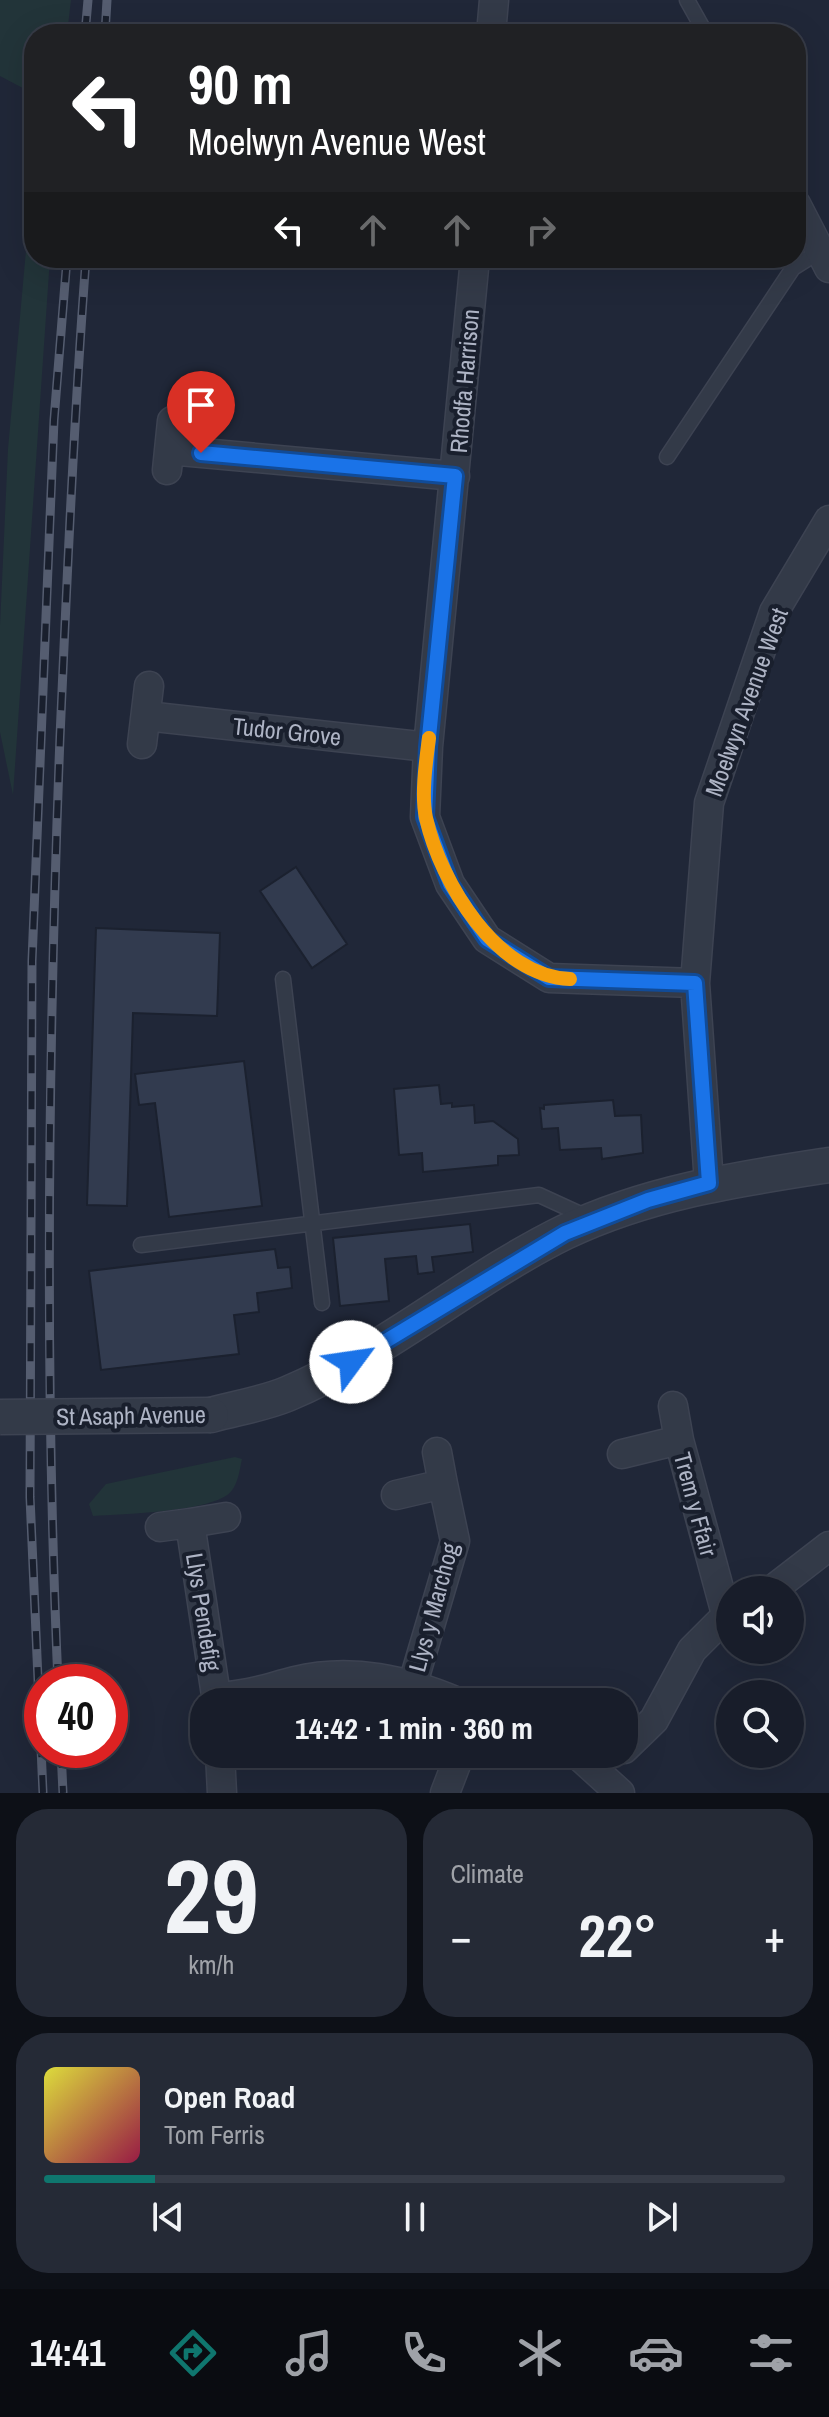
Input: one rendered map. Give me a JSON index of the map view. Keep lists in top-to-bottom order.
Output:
{
  "streets": {
    "street": [
      "Rhodfa Harrison",
      "Moelwyn Avenue West",
      "Tudor Grove",
      "St Asaph Avenue",
      "Trem y Ffair",
      "Llys y Marchog",
      "Llys Pendefig"
    ]
  },
  "crossings": [
    ["Rhodfa Harrison", "Moelwyn Avenue West"],
    ["Rhodfa Harrison", "Tudor Grove"],
    ["Moelwyn Avenue West", "St Asaph Avenue"]
  ],
  "page": {
    "turn": ["90 m", "Moelwyn Avenue West"],
    "limit": "40",
    "trip": "14:42 · 1 min · 360 m",
    "tile": [
      ["29", "km/h"],
      "Climate"
    ],
    "heat": ["−", "22°", "+"],
    "song": ["Open Road", "Tom Ferris"],
    "tabs": "14:41"
  }
}
